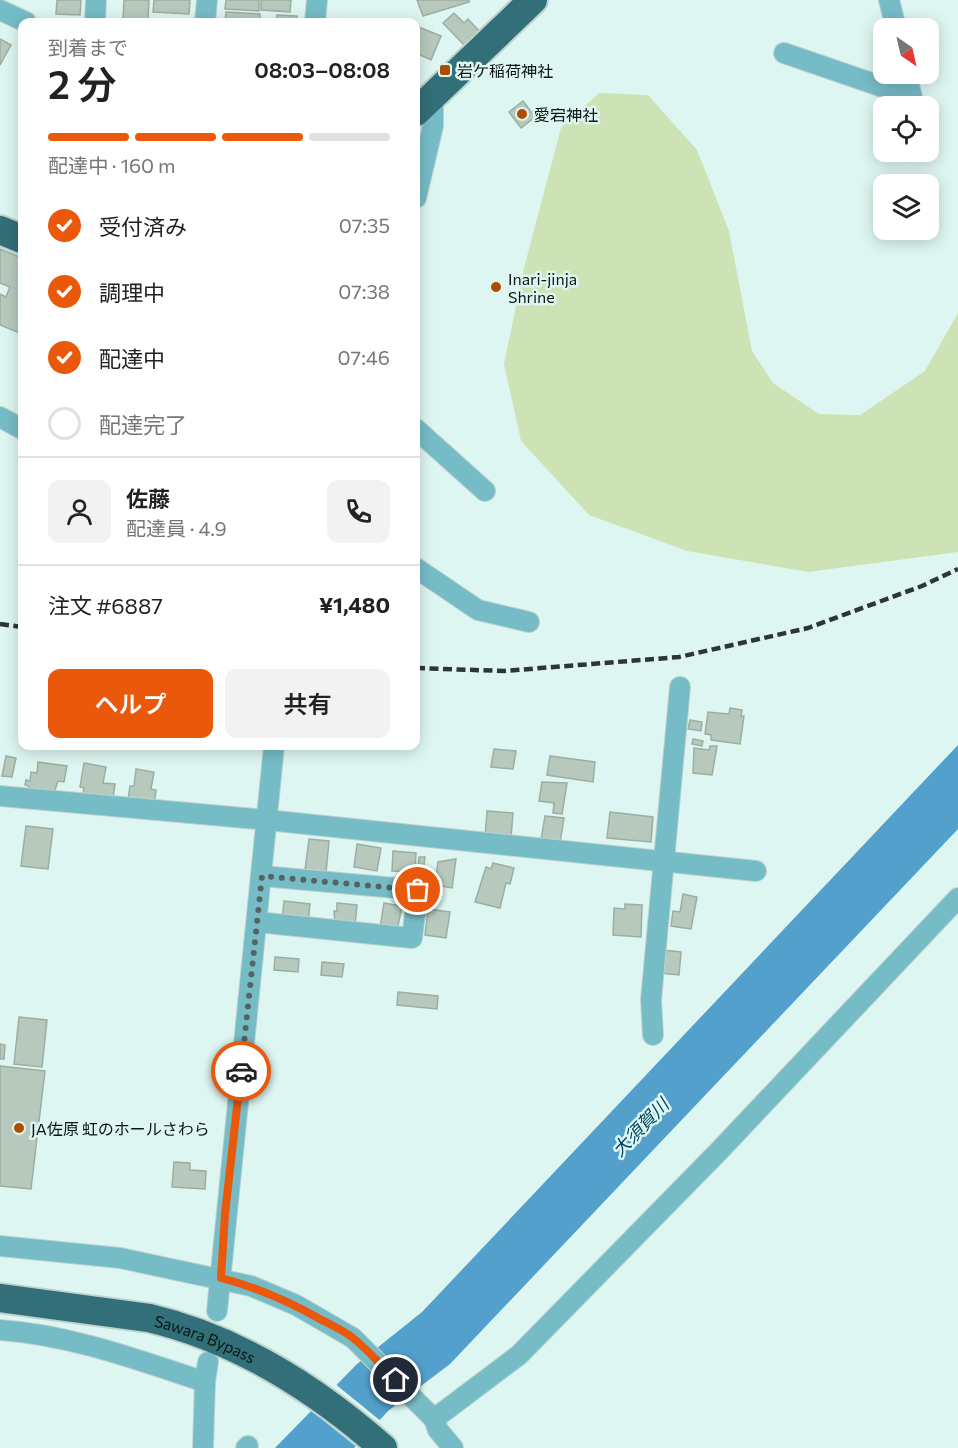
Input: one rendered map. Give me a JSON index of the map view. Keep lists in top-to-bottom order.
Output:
{
  "streets": {
    "highway": ["Sawara Bypass"]
  },
  "water": ["大須賀川"],
  "places": {
    "transit": ["岩ケ稲荷神社"],
    "other": ["愛宕神社", "Inari-jinja Shrine", "JA佐原 虹のホールさわら"]
  },
  "north": "bottom right",
  "page": {
    "heading": ["2 分", "到着まで", "08:03–08:08"],
    "panel": [
      "佐藤",
      "配達員 · 4.9",
      "注文 #6887",
      "¥1,480"
    ],
    "bar": "配達中 · 160 m",
    "list": [
      ["受付済み", "07:35"],
      ["調理中", "07:38"],
      ["配達中", "07:46"],
      "配達完了"
    ],
    "buttons": ["ヘルプ", "共有"]
  }
}
